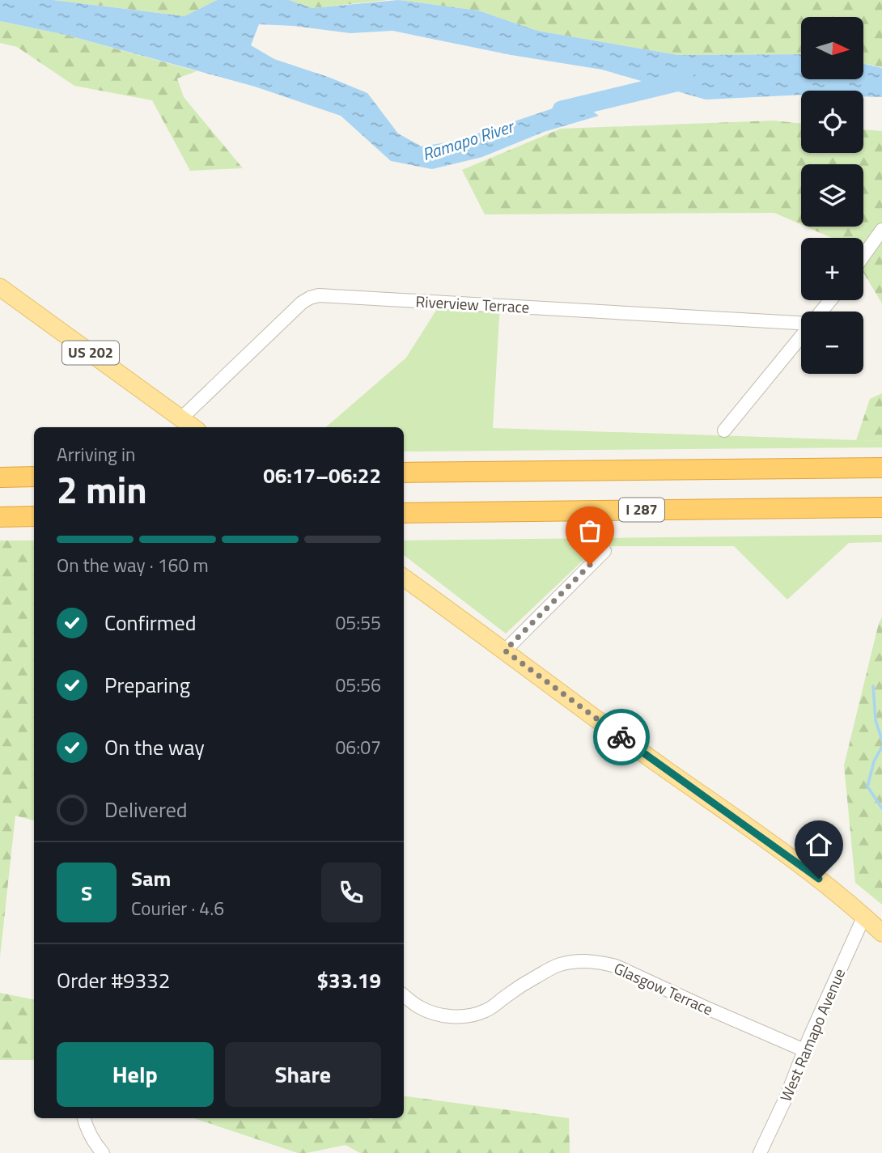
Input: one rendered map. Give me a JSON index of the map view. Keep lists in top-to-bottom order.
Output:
{
  "streets": {
    "highway": ["I 287"],
    "main road": ["US 202"],
    "street": ["Riverview Terrace", "Glasgow Terrace", "West Ramapo Avenue"]
  },
  "crossings": [
    ["Riverview Terrace", "US 202"],
    ["Glasgow Terrace", "West Ramapo Avenue"]
  ],
  "water": ["Ramapo River"],
  "north": "right",
  "page": {
    "map_buttons": ["+", "−"],
    "heading": ["2 min", "Arriving in", "06:17–06:22"],
    "panel": [
      "Sam",
      "Courier · 4.6",
      "Order #9332",
      "$33.19"
    ],
    "bar": "On the way · 160 m",
    "list": [
      ["Confirmed", "05:55"],
      ["Preparing", "05:56"],
      ["On the way", "06:07"],
      "Delivered"
    ],
    "round": "S",
    "buttons": ["Help", "Share"]
  }
}
